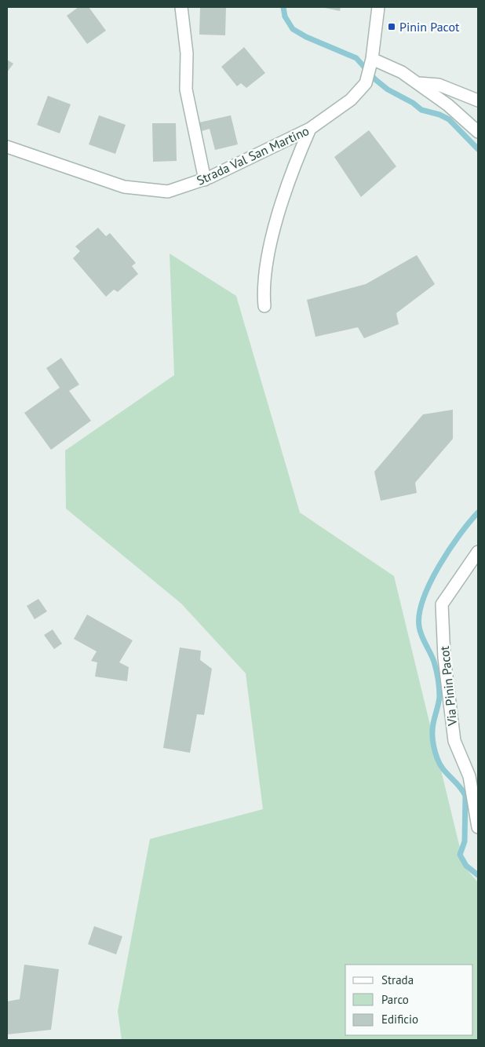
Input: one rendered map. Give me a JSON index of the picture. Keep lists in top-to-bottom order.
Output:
{
  "streets": {
    "street": ["Strada Val San Martino", "Via Pinin Pacot"]
  },
  "places": {
    "transit": ["Pinin Pacot"]
  },
  "legend": ["Strada", "Parco", "Edificio"]
}
